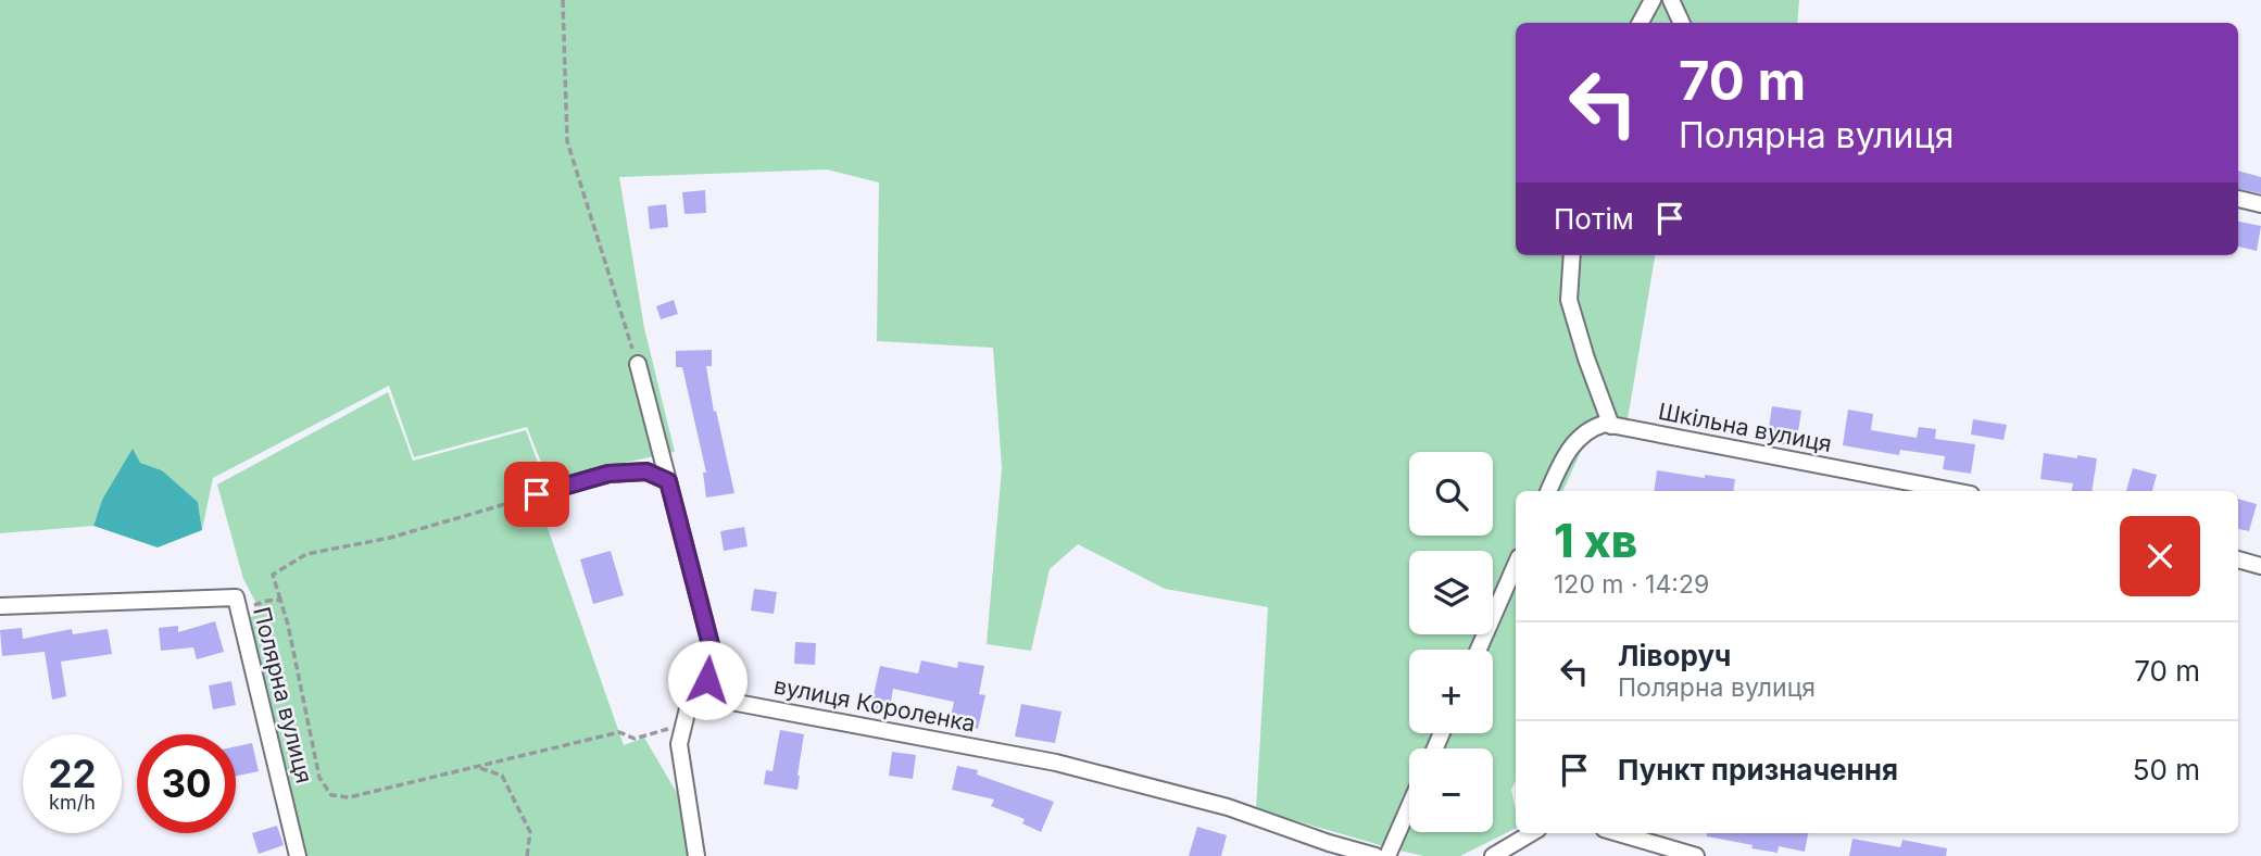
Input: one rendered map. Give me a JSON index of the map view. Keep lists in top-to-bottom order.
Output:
{
  "streets": {
    "street": ["Шкільна вулиця", "Полярна вулиця", "вулиця Короленка"]
  },
  "page": {
    "turn": ["70 m", "Полярна вулиця"],
    "then": "Потім",
    "map_buttons": ["+", "−"],
    "heading": ["1 хв", "120 m · 14:29"],
    "list": [
      {
        "name": "Ліворуч",
        "note": "Полярна вулиця",
        "value": "70 m"
      },
      {
        "name": "Пункт призначення",
        "value": "50 m"
      }
    ],
    "speed": "22 km/h",
    "limit": "30"
  }
}
